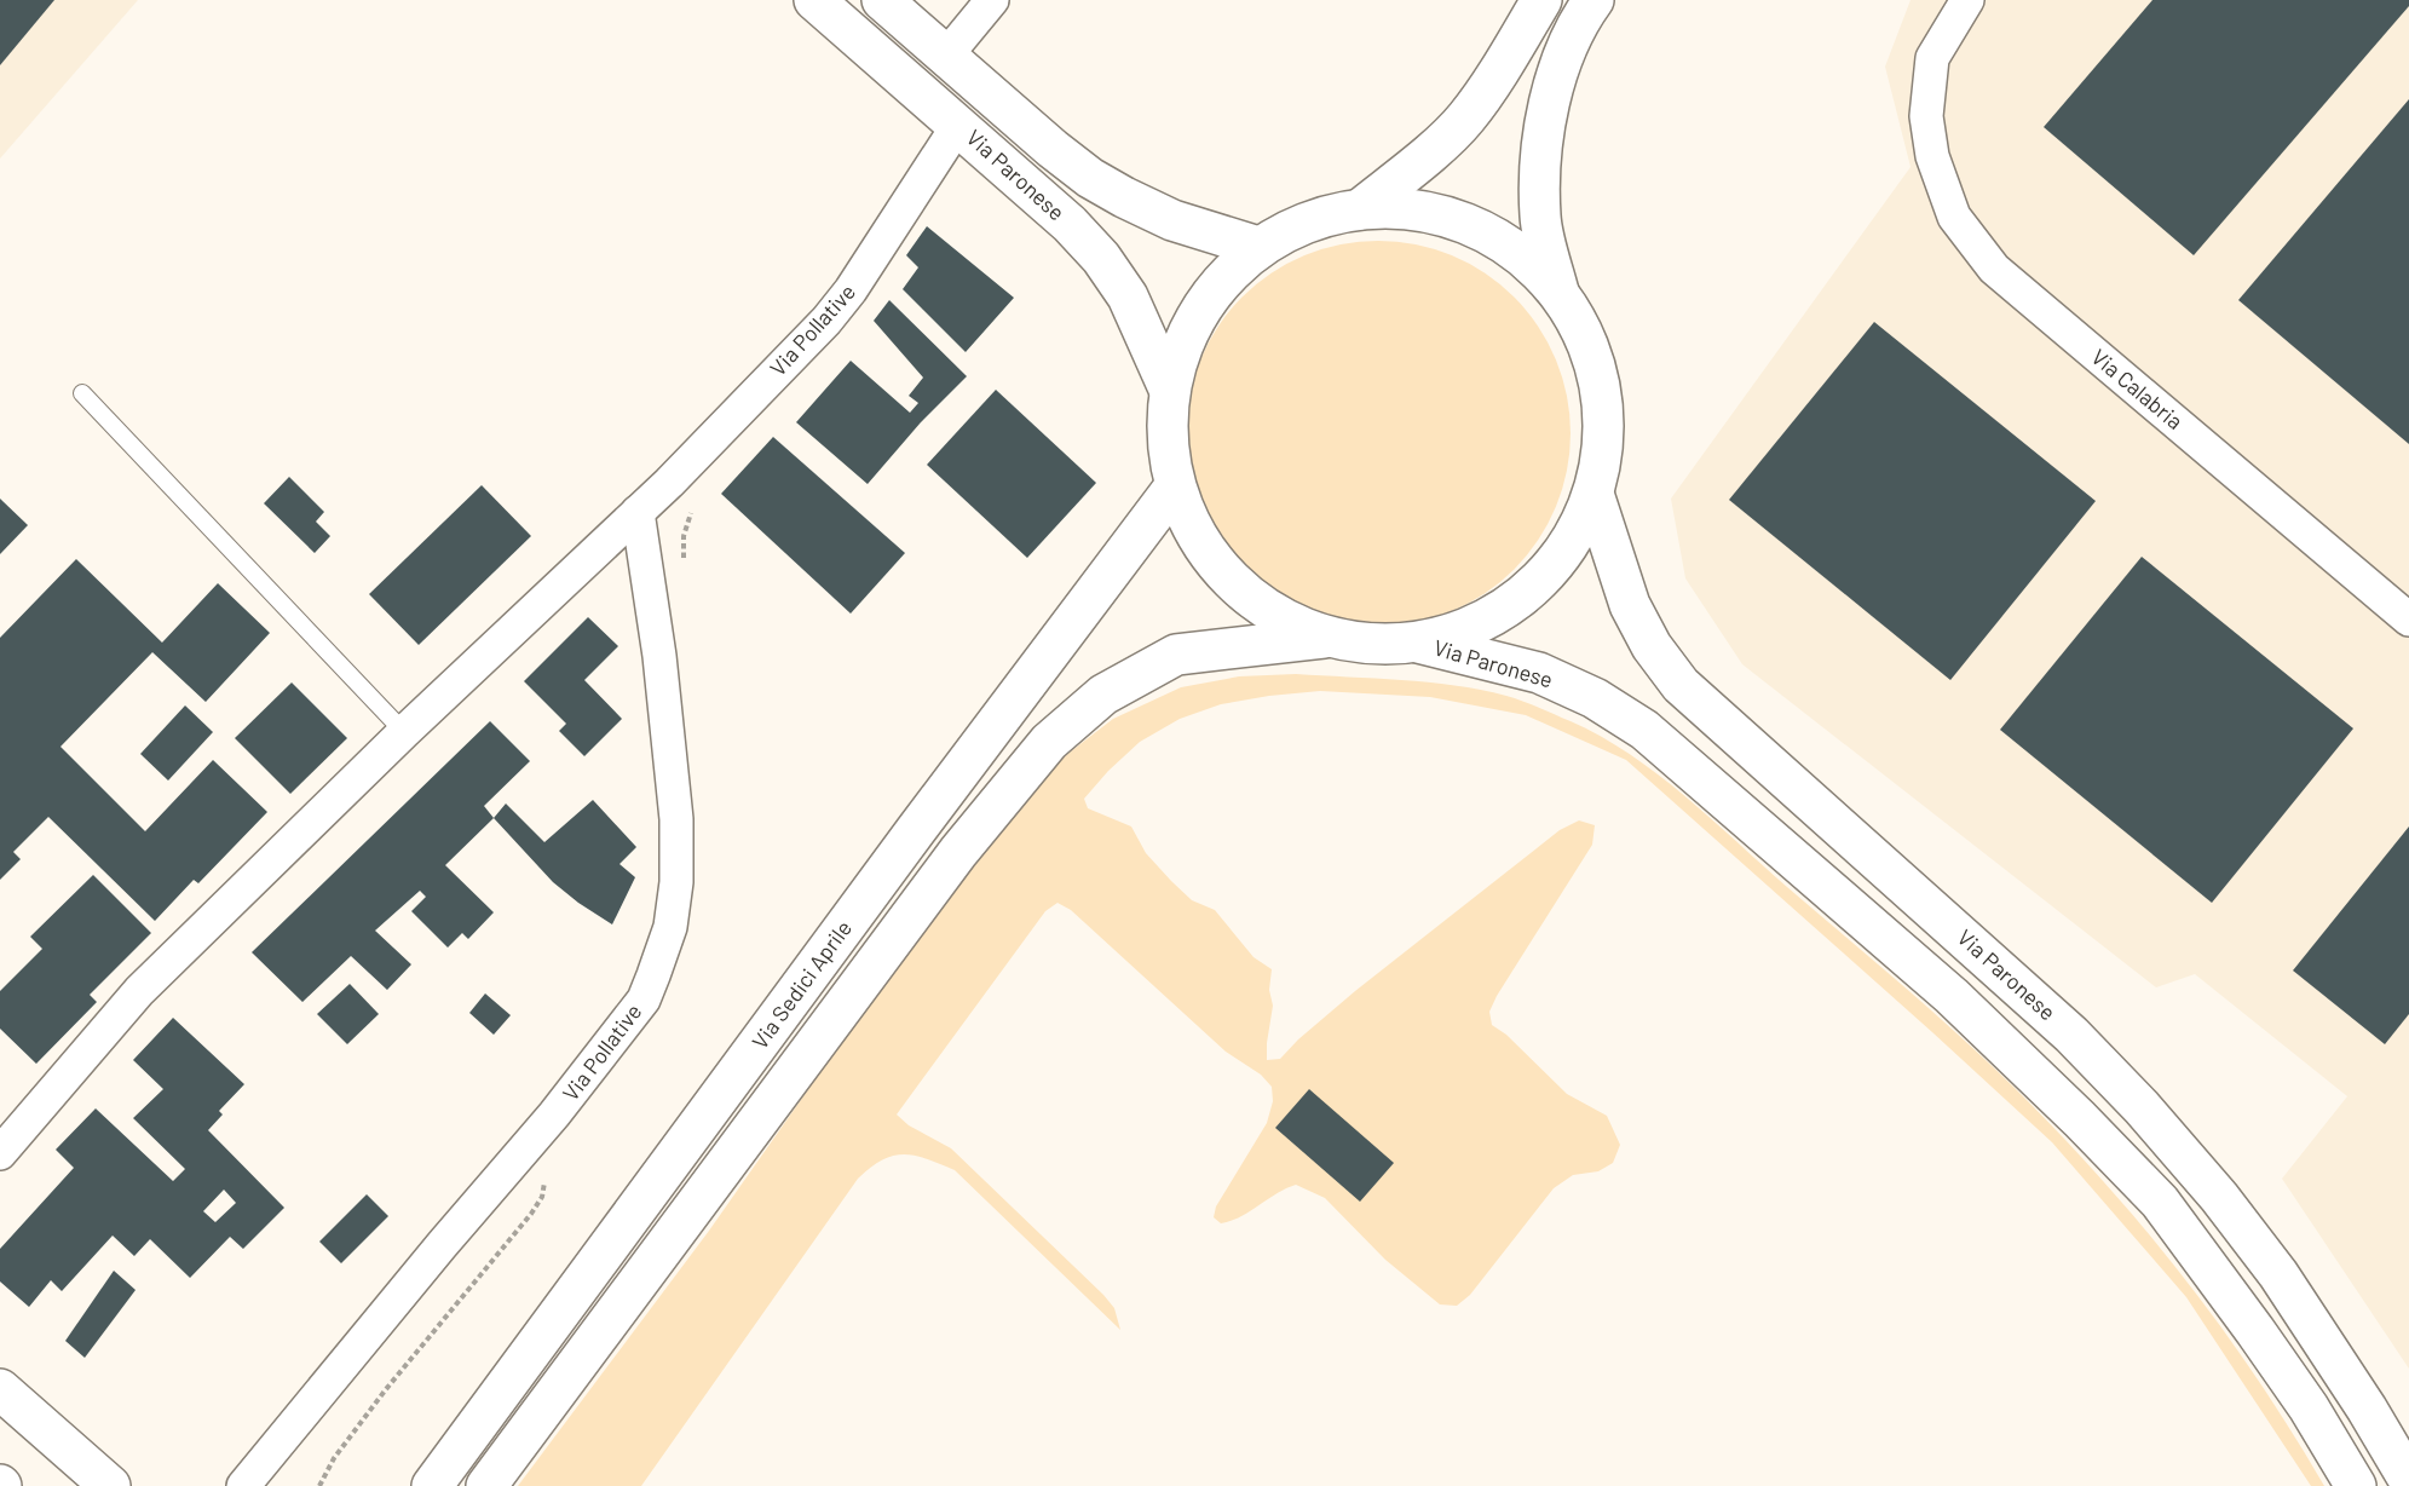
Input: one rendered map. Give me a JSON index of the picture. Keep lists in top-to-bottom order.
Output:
{
  "streets": {
    "main road": ["Via Paronese", "Via Sedici Aprile"],
    "street": ["Via Pollative", "Via Calabria"]
  },
  "crossings": [
    ["Via Paronese", "Via Pollative"],
    ["Via Paronese", "Via Sedici Aprile"]
  ]
}
